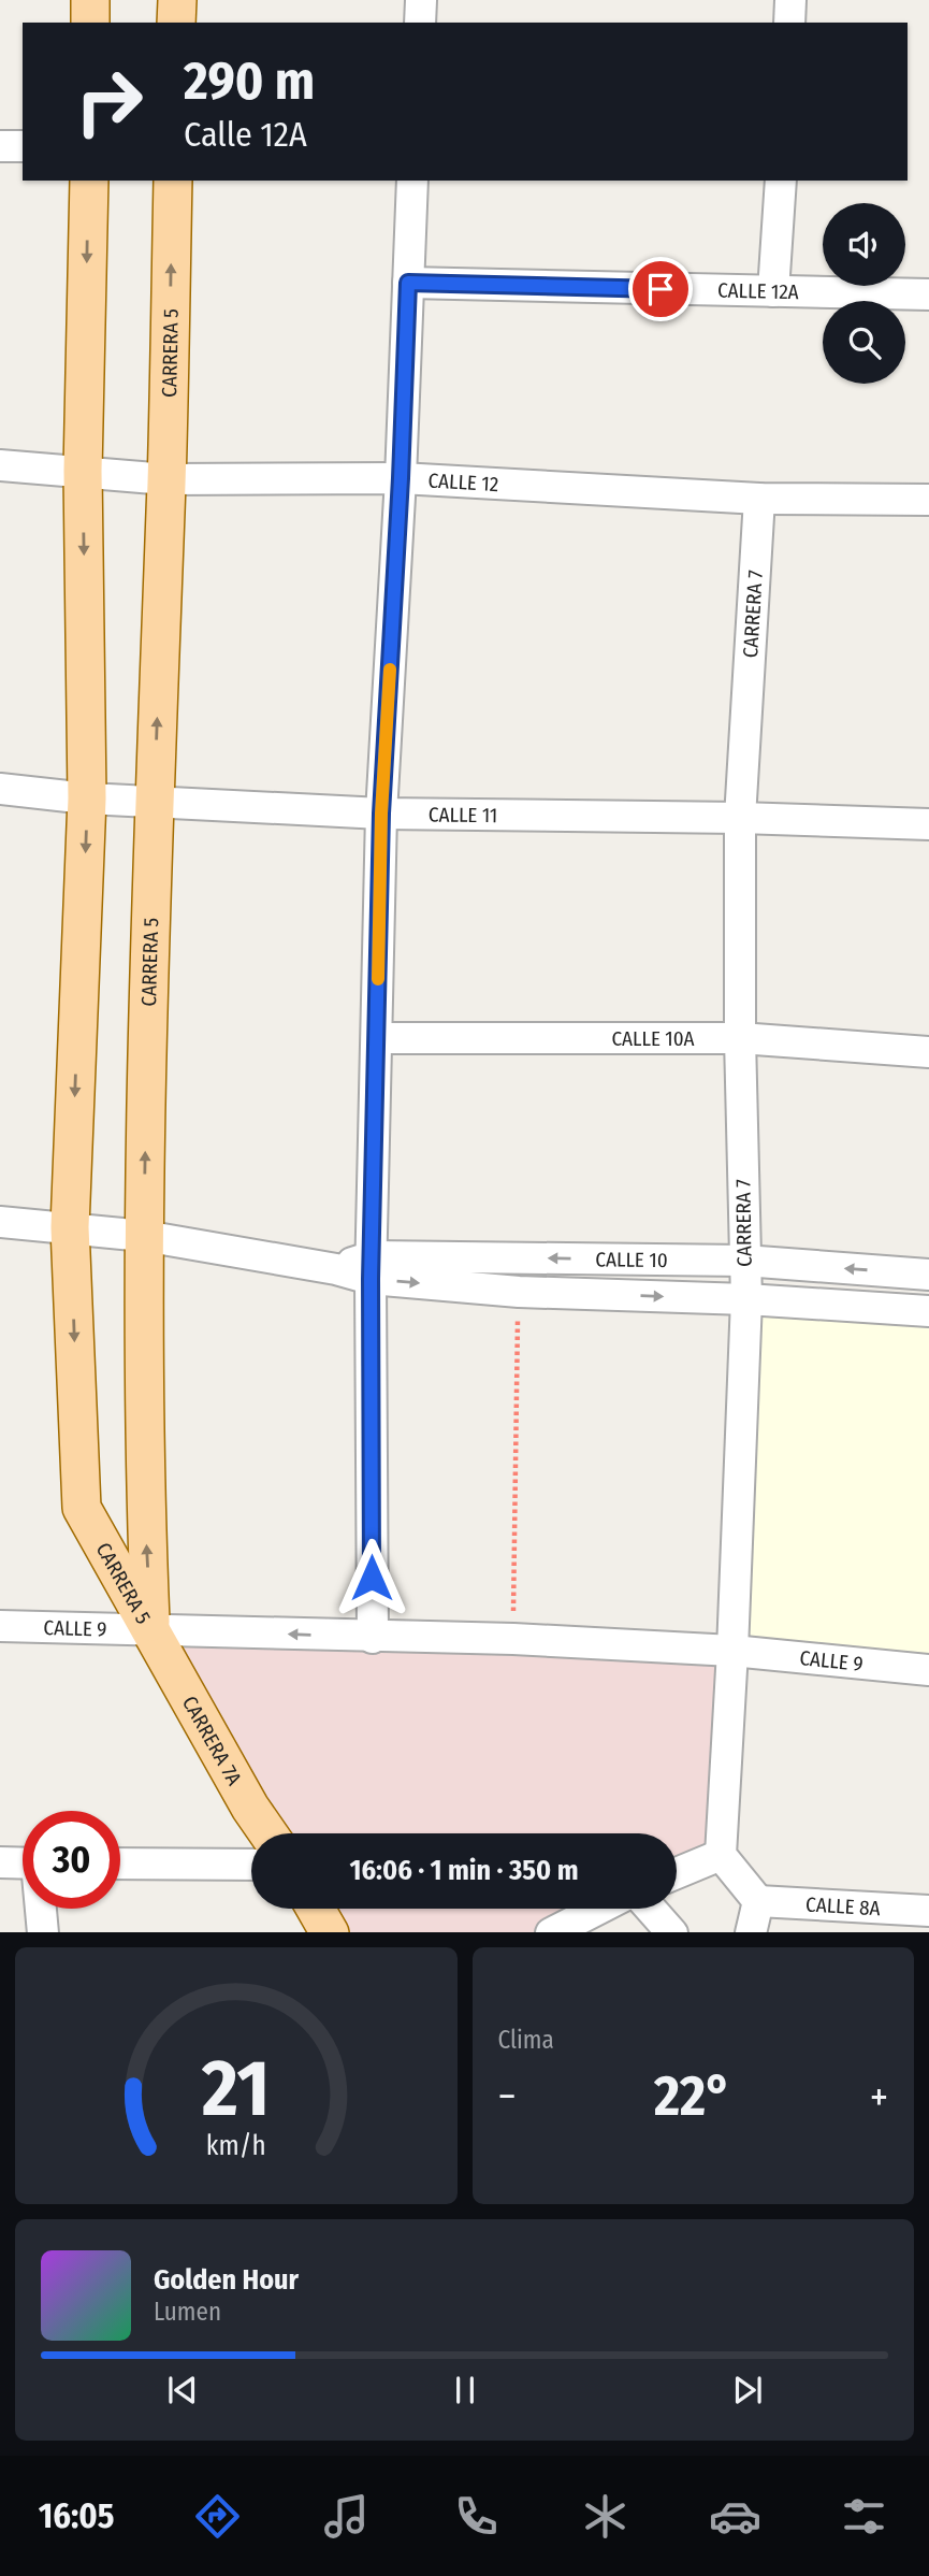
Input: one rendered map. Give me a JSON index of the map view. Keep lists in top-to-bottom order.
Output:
{
  "streets": {
    "main road": ["CARRERA 5", "CARRERA 7A"],
    "street": [
      "CALLE 12A",
      "CALLE 12",
      "CARRERA 7",
      "CALLE 11",
      "CALLE 10A",
      "CALLE 10",
      "CALLE 9",
      "CALLE 8A"
    ]
  },
  "crossings": [
    ["CARRERA 5", "CALLE 12"],
    ["CARRERA 5", "CALLE 11"],
    ["CARRERA 5", "CALLE 10"],
    ["CARRERA 5", "CALLE 9"],
    ["CARRERA 5", "CARRERA 7A"],
    ["CALLE 12", "CARRERA 7"],
    ["CARRERA 7", "CALLE 11"],
    ["CARRERA 7", "CALLE 10A"],
    ["CARRERA 7", "CALLE 10"],
    ["CARRERA 7", "CALLE 9"],
    ["CALLE 9", "CARRERA 7A"]
  ],
  "page": {
    "turn": ["290 m", "Calle 12A"],
    "limit": "30",
    "trip": "16:06 · 1 min · 350 m",
    "tile": "Clima",
    "heat": ["−", "22°", "+"],
    "song": ["Golden Hour", "Lumen"],
    "tabs": "16:05",
    "gauge": ["21", "km/h"]
  }
}
